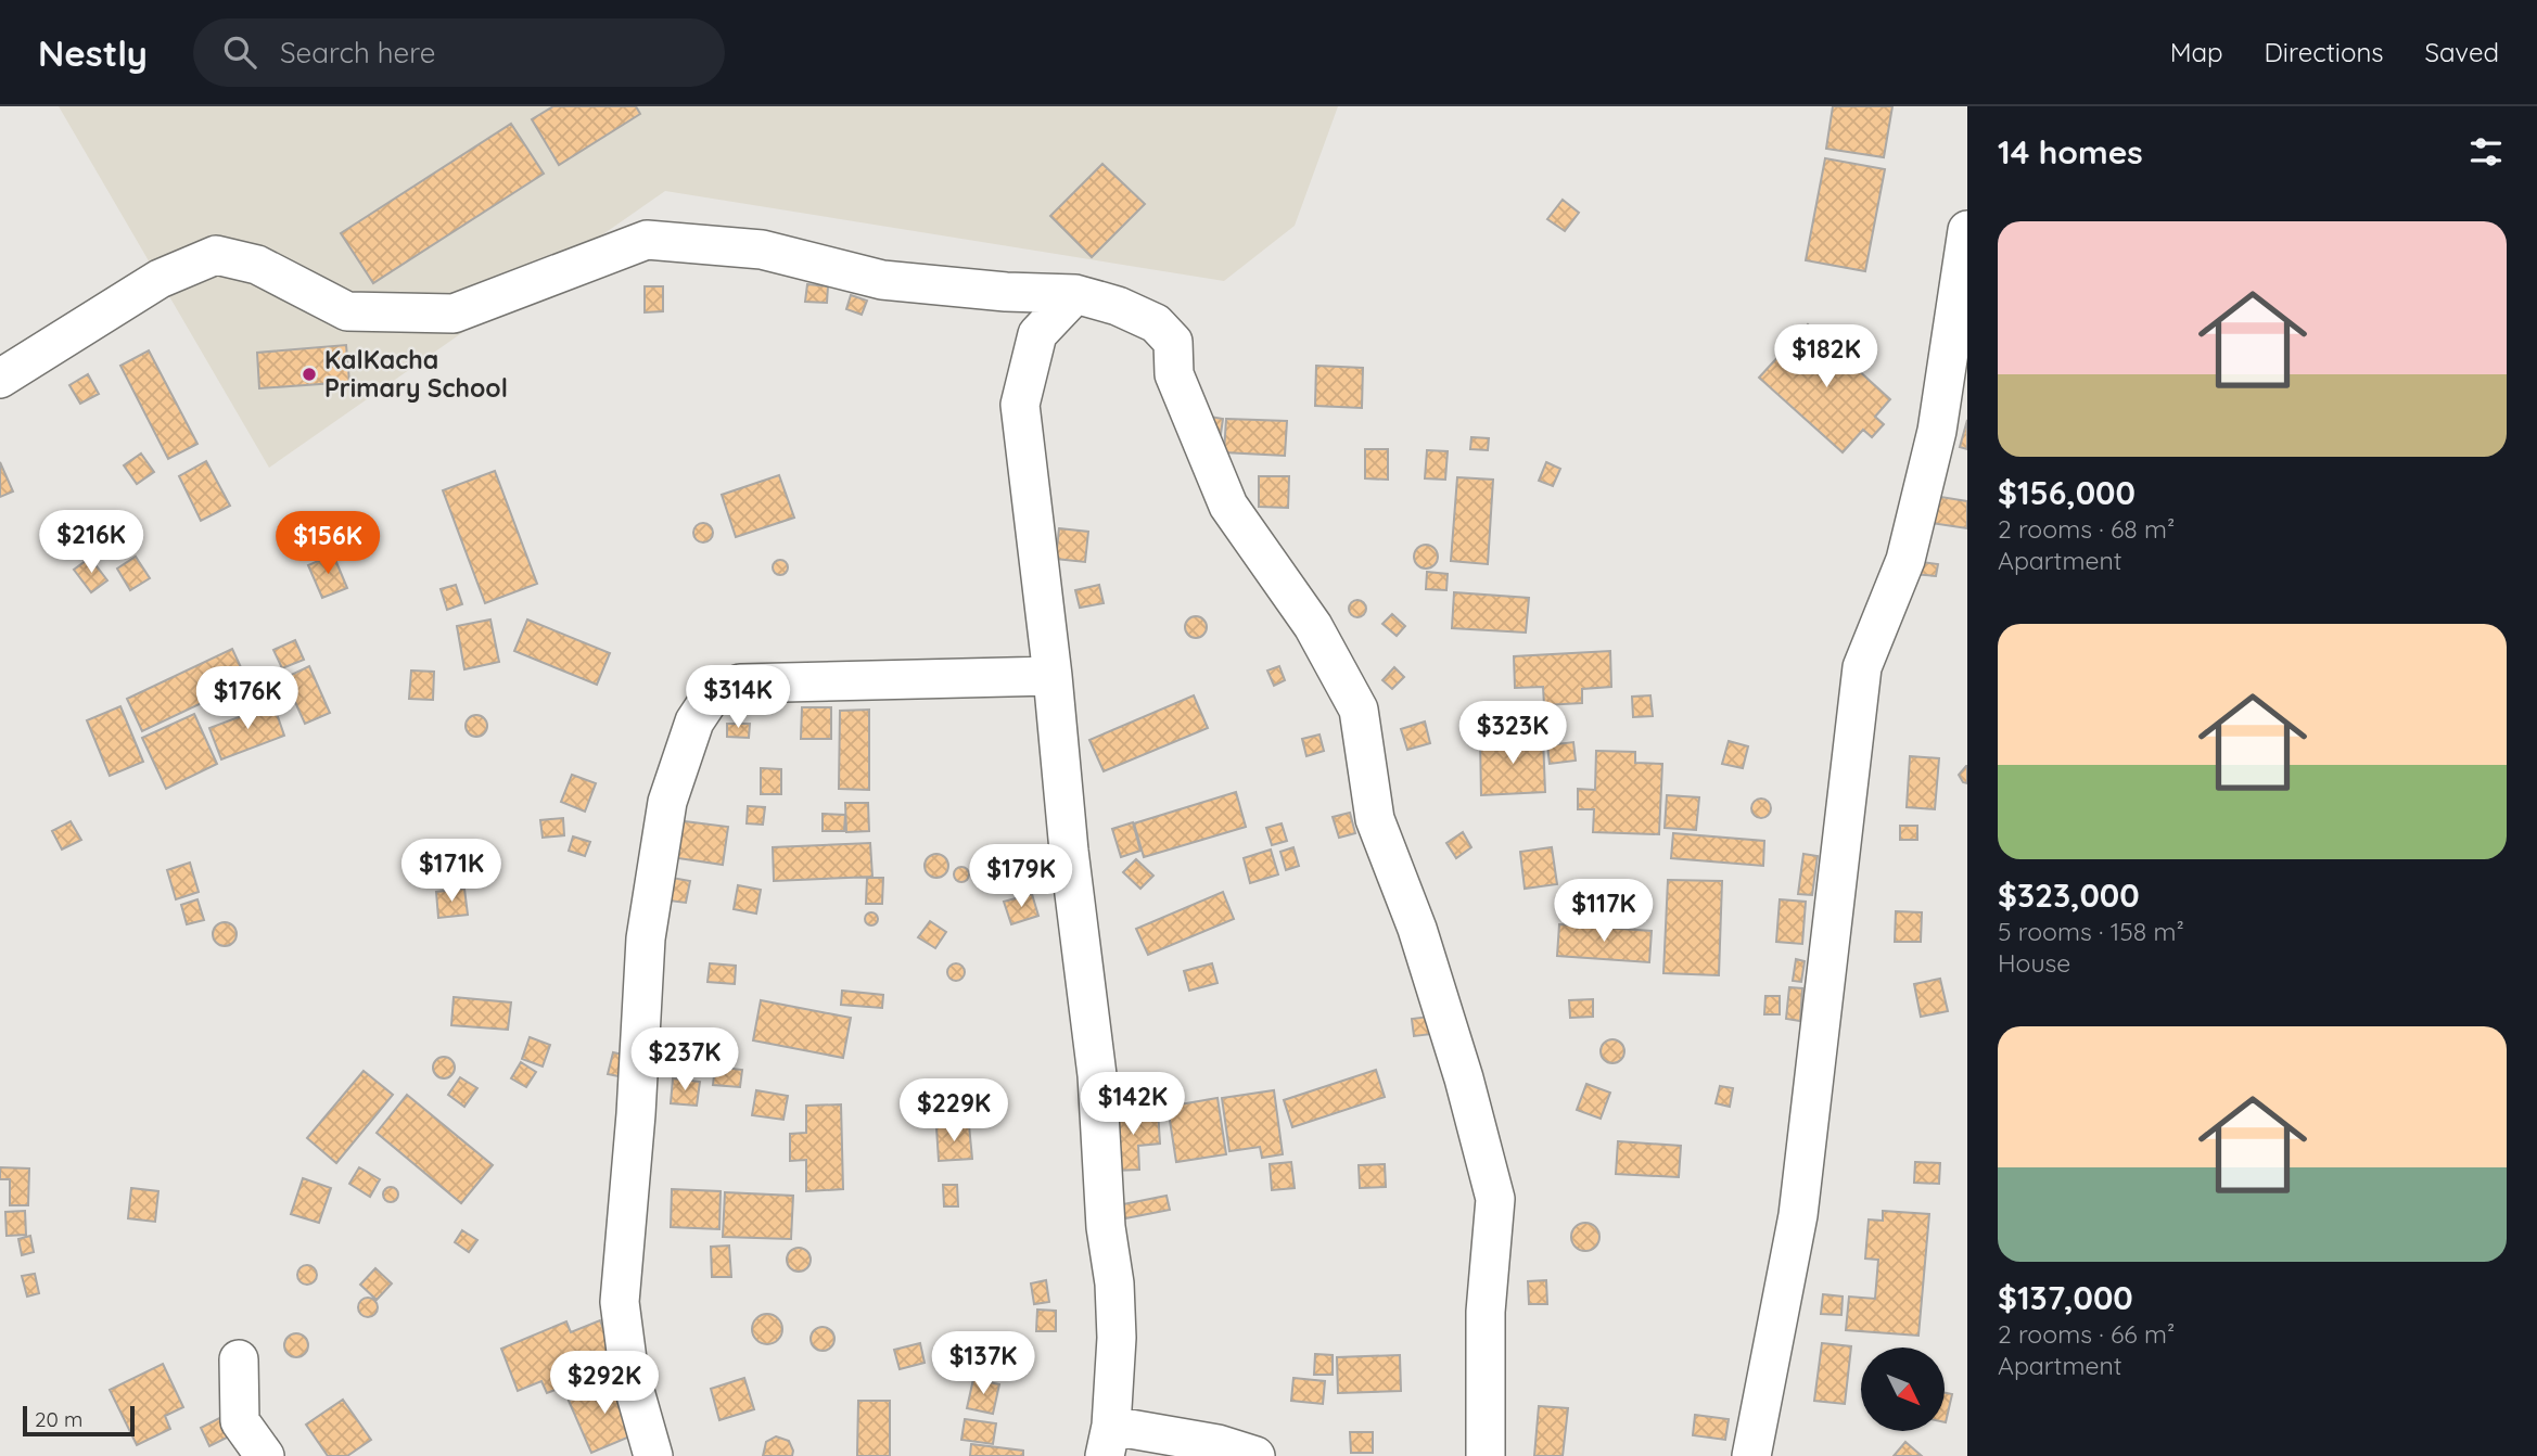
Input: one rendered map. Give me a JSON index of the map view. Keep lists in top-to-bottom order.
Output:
{
  "places": ["KalKacha Primary School"],
  "scale_bar": "20 m",
  "north": "bottom right",
  "page": {
    "header": "Nestly",
    "search": "Search here",
    "nav": ["Map", "Directions", "Saved"],
    "heading": "14 homes",
    "list": [
      {
        "name": "$156,000",
        "note": "2 rooms · 68 m² · Apartment"
      },
      {
        "name": "$323,000",
        "note": "5 rooms · 158 m² · House"
      },
      {
        "name": "$137,000",
        "note": "2 rooms · 66 m² · Apartment"
      }
    ],
    "price": [
      "$182K",
      "$216K",
      "$156K",
      "$314K",
      "$176K",
      "$323K",
      "$171K",
      "$179K",
      "$117K",
      "$237K",
      "$142K",
      "$229K",
      "$137K",
      "$292K"
    ],
    "scale": "20 m"
  }
}
